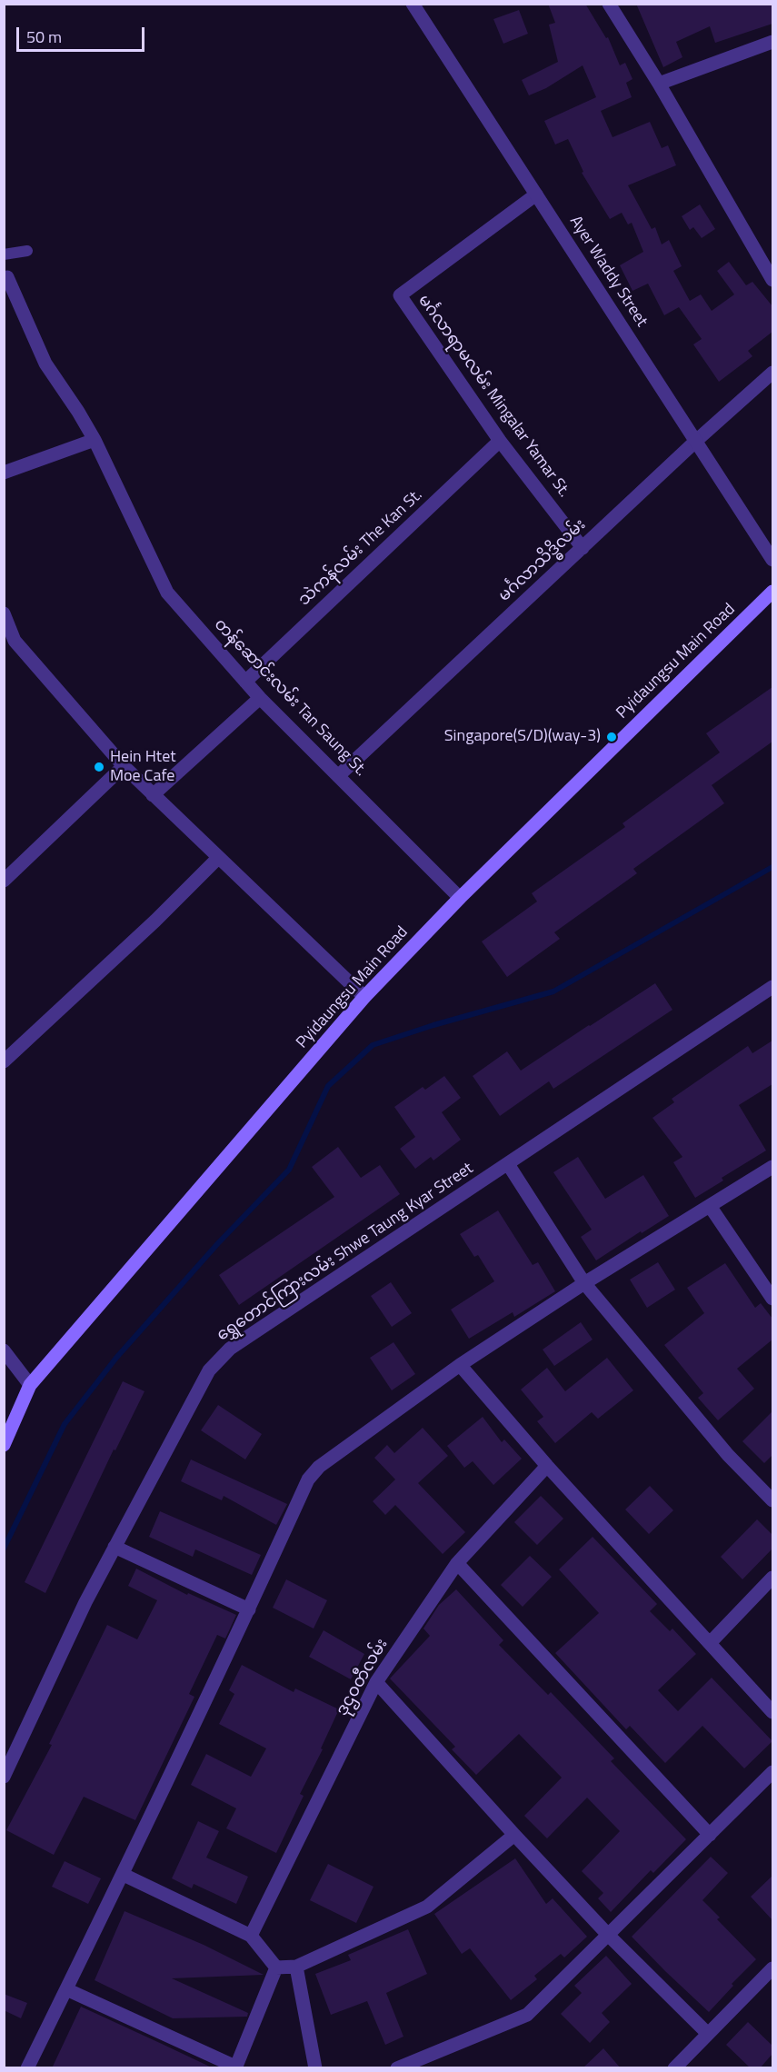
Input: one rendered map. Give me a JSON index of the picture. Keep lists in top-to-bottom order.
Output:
{
  "streets": {
    "main road": ["Pyidaungsu Main Road"],
    "street": [
      "Ayer Waddy Street",
      "မင်္ဂလာရာမလမ်း Mingalar Yamar St.",
      "သဲကန်လမ်း The Kan St.",
      "မင်္ဂလာသိဒ္ဓိလမ်း",
      "တန်ဆောင်းလမ်း Tan Saung St.",
      "ရွှေတောင်ကြားလမ်း Shwe Taung Kyar Street",
      "ဒုဌဝတီလမ်း"
    ]
  },
  "crossings": [
    ["Ayer Waddy Street", "မင်္ဂလာရာမလမ်း Mingalar Yamar St."],
    ["Ayer Waddy Street", "မင်္ဂလာသိဒ္ဓိလမ်း"],
    ["မင်္ဂလာရာမလမ်း Mingalar Yamar St.", "သဲကန်လမ်း The Kan St."],
    ["မင်္ဂလာရာမလမ်း Mingalar Yamar St.", "မင်္ဂလာသိဒ္ဓိလမ်း"],
    ["သဲကန်လမ်း The Kan St.", "တန်ဆောင်းလမ်း Tan Saung St."],
    ["မင်္ဂလာသိဒ္ဓိလမ်း", "တန်ဆောင်းလမ်း Tan Saung St."],
    ["Pyidaungsu Main Road", "တန်ဆောင်းလမ်း Tan Saung St."]
  ],
  "places": ["Singapore(S/D)(way-3)", "Hein Htet Moe Cafe"],
  "scale_bar": "50 m"
}
